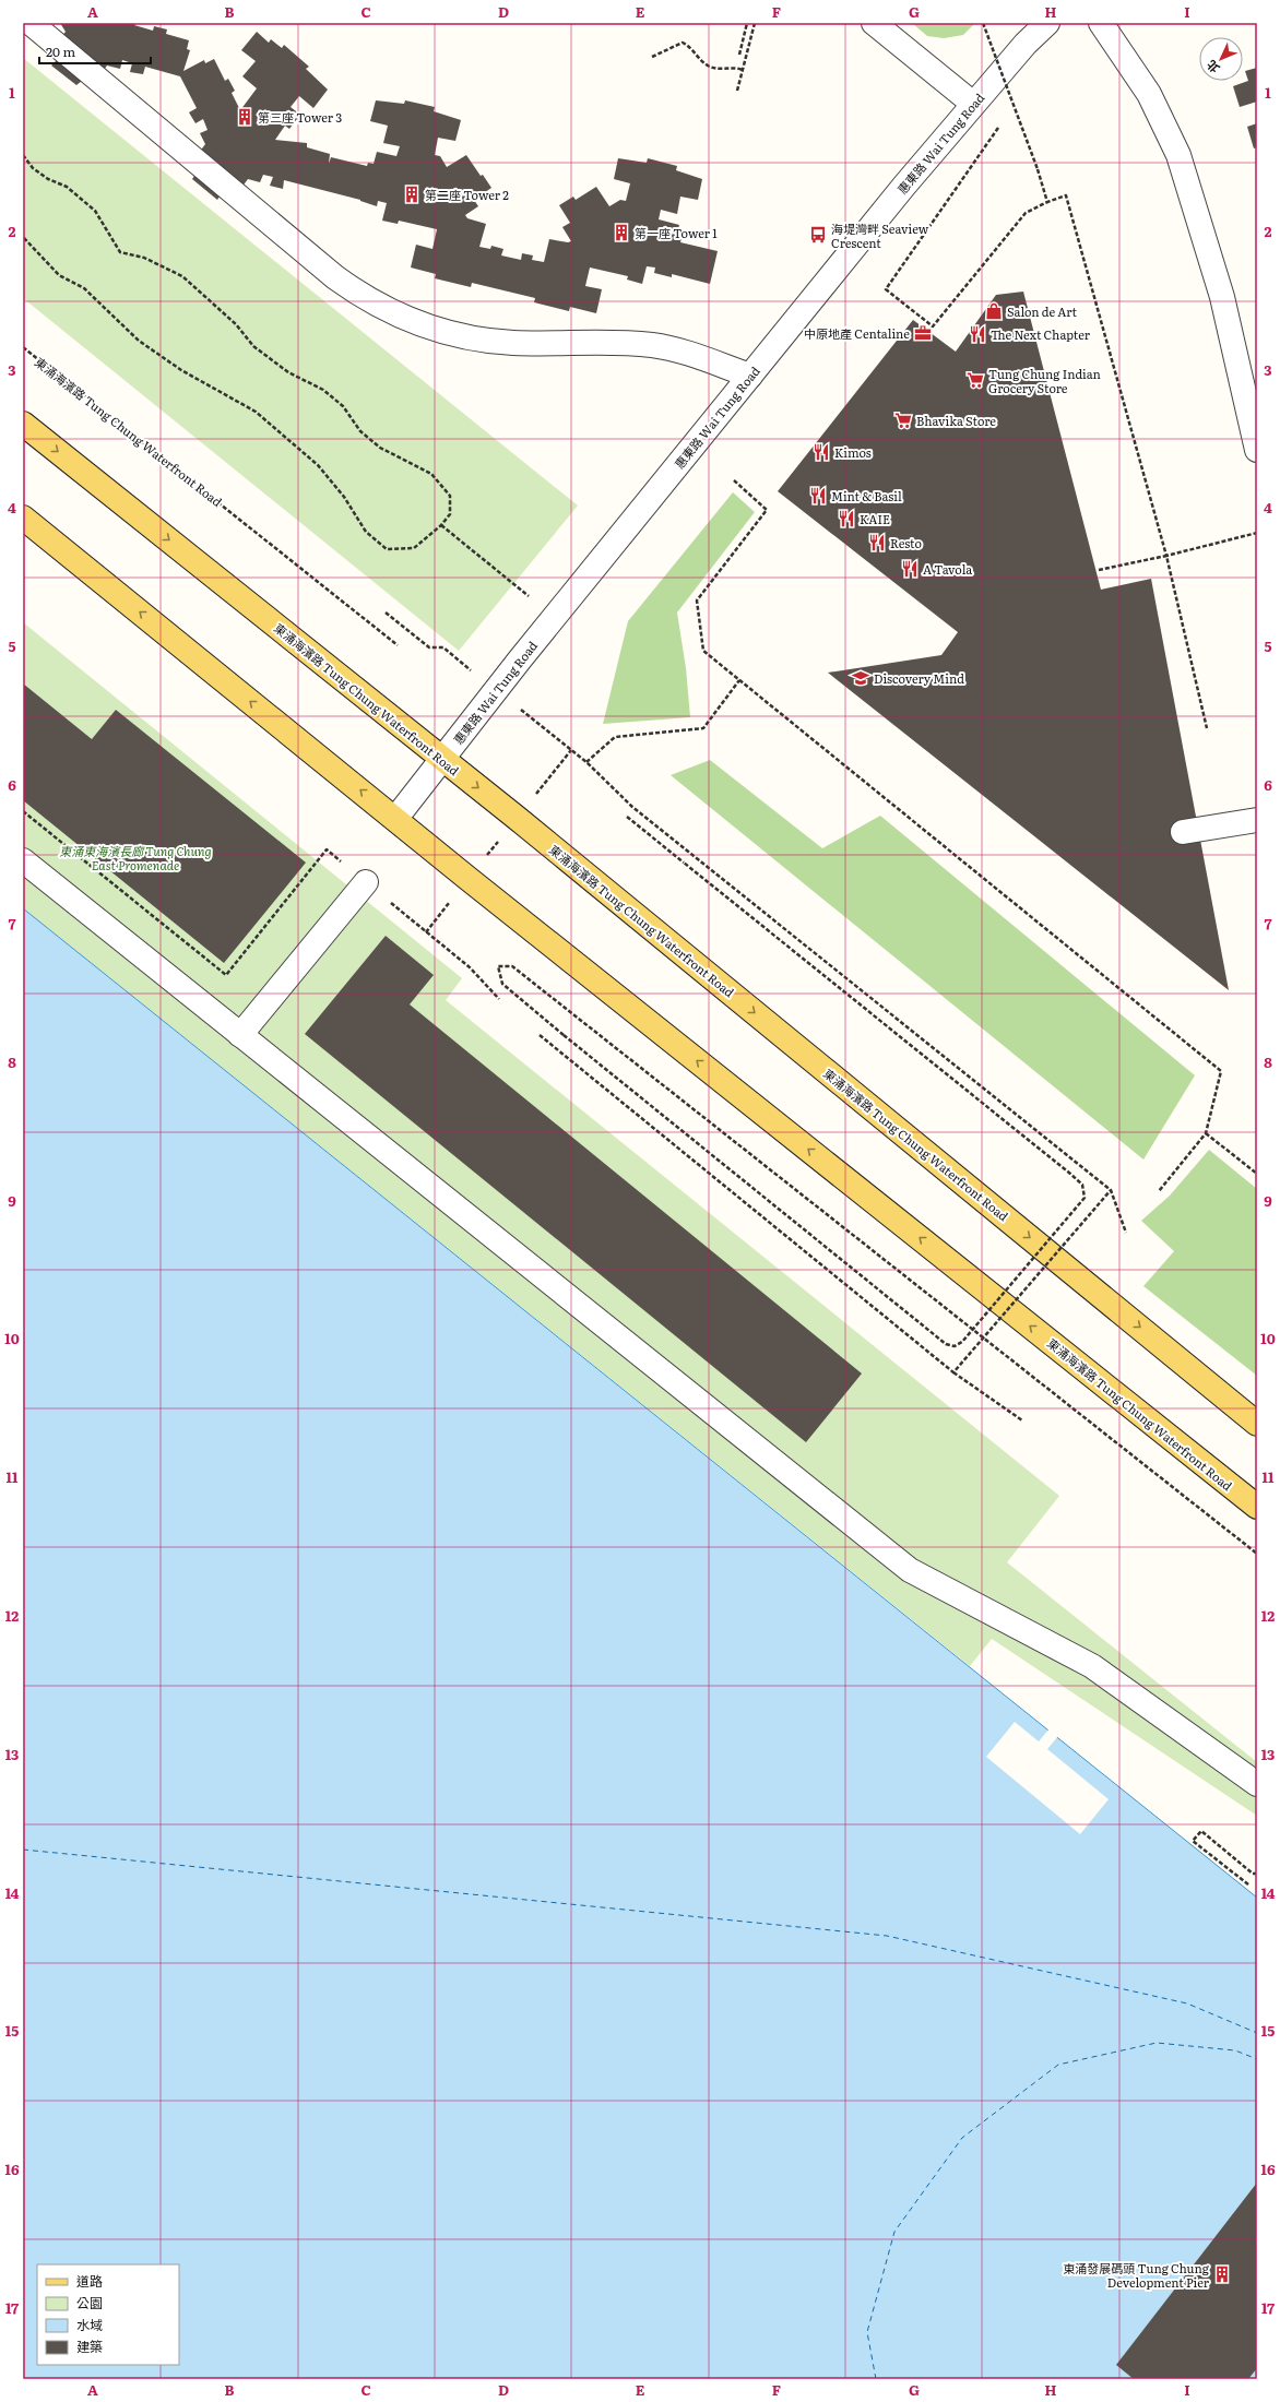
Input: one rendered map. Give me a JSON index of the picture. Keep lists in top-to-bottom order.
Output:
{
  "streets": {
    "main road": ["東涌海濱路 Tung Chung Waterfront Road"],
    "street": ["惠東路 Wai Tung Road"]
  },
  "crossings": [
    ["惠東路 Wai Tung Road", "東涌海濱路 Tung Chung Waterfront Road"]
  ],
  "parks": ["東涌東海濱長廊 Tung Chung East Promenade"],
  "places": {
    "building": [
      "第三座 Tower 3",
      "第二座 Tower 2",
      "第一座 Tower 1",
      "東涌發展碼頭 Tung Chung Development Pier"
    ],
    "bus stop": ["海堤灣畔 Seaview Crescent"],
    "shop": ["Salon de Art"],
    "office": ["中原地產 Centaline"],
    "restaurant": [
      "The Next Chapter",
      "Kimos",
      "Mint & Basil",
      "KAIE",
      "Resto",
      "A Tavola"
    ],
    "supermarket": ["Tung Chung Indian Grocery Store", "Bhavika Store"],
    "school or university": ["Discovery Mind"]
  },
  "legend": [
    "道路",
    "公園",
    "水域",
    "建築"
  ],
  "scale_bar": "20 m",
  "north": "bottom left",
  "grid": {
    "columns": [
      "A",
      "B",
      "C",
      "D",
      "E",
      "F",
      "G",
      "H",
      "I"
    ],
    "rows": [
      "1",
      "2",
      "3",
      "4",
      "5",
      "6",
      "7",
      "8",
      "9",
      "10",
      "11",
      "12",
      "13",
      "14",
      "15",
      "16",
      "17"
    ]
  }
}
